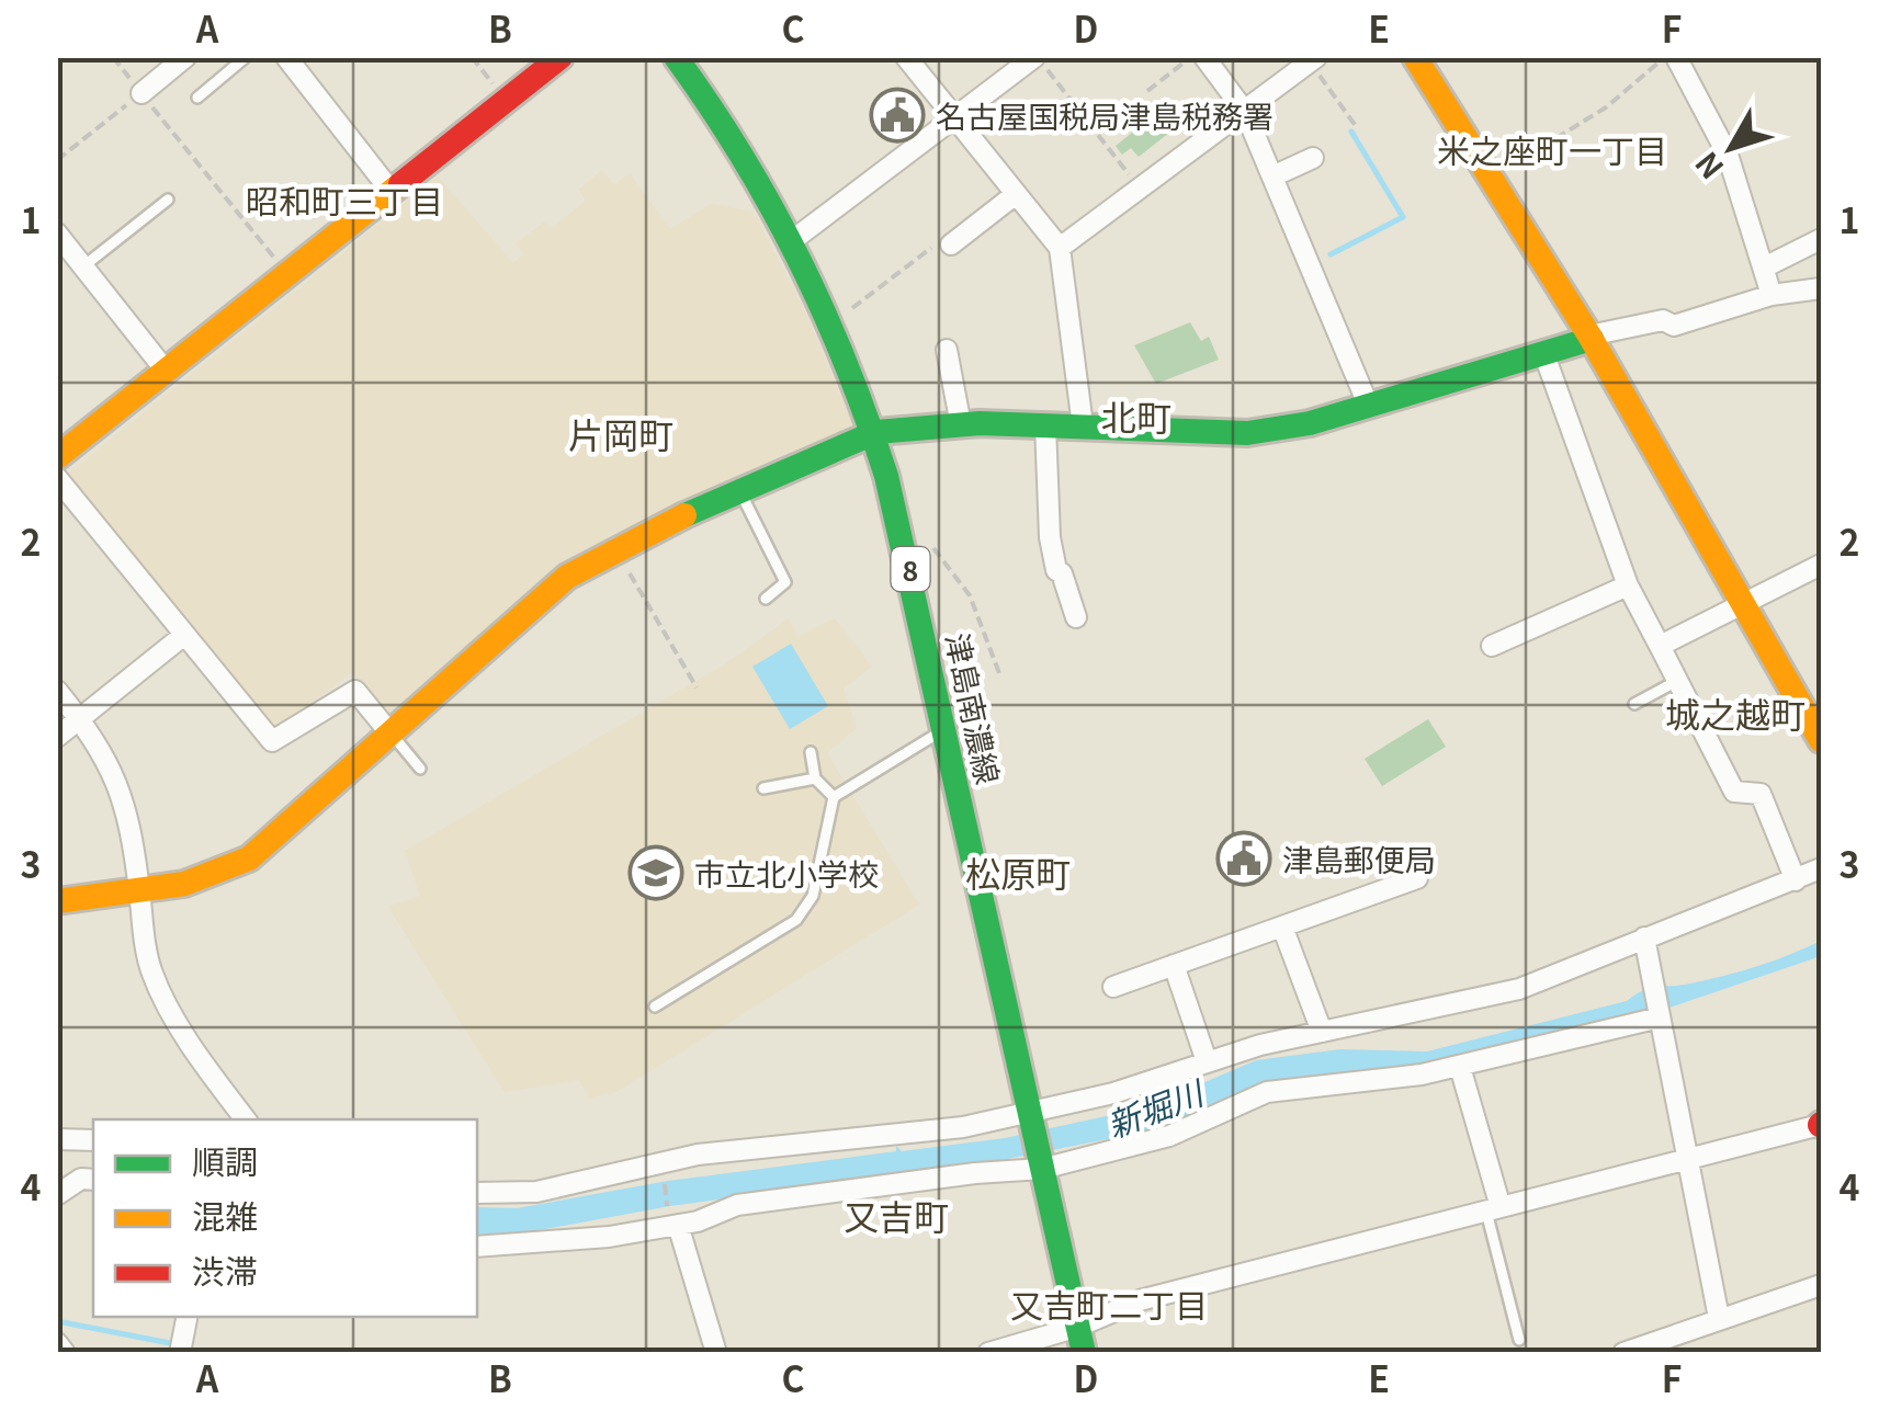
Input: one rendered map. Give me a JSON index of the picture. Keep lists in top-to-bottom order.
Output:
{
  "streets": {
    "street": ["8", "津島南濃線"]
  },
  "districts": [
    "米之座町一丁目",
    "昭和町三丁目",
    "北町",
    "片岡町",
    "城之越町",
    "松原町",
    "又吉町",
    "又吉町二丁目"
  ],
  "water": ["新堀川"],
  "places": {
    "public building": ["名古屋国税局津島税務署", "津島郵便局"],
    "school or university": ["市立北小学校"]
  },
  "legend": ["順調", "混雑", "渋滞"],
  "north": "bottom left",
  "grid": {
    "columns": [
      "A",
      "B",
      "C",
      "D",
      "E",
      "F"
    ],
    "rows": [
      "1",
      "2",
      "3",
      "4"
    ]
  }
}
